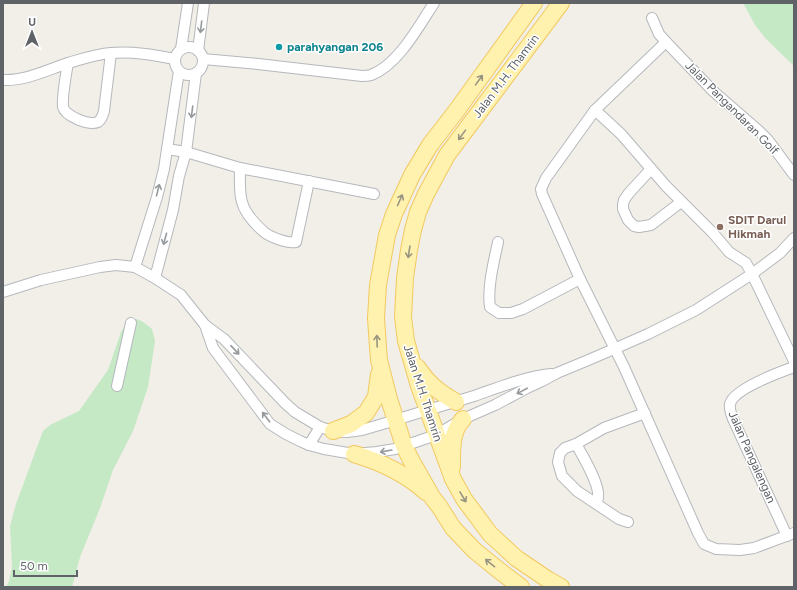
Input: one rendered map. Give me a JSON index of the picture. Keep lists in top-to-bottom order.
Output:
{
  "streets": {
    "main road": ["Jalan M.H. Thamrin"],
    "street": ["Jalan Pangandaran Golf", "Jalan Pangalengan"]
  },
  "places": ["parahyangan 206", "SDIT Darul Hikmah"],
  "scale_bar": "50 m",
  "north": "top"
}
